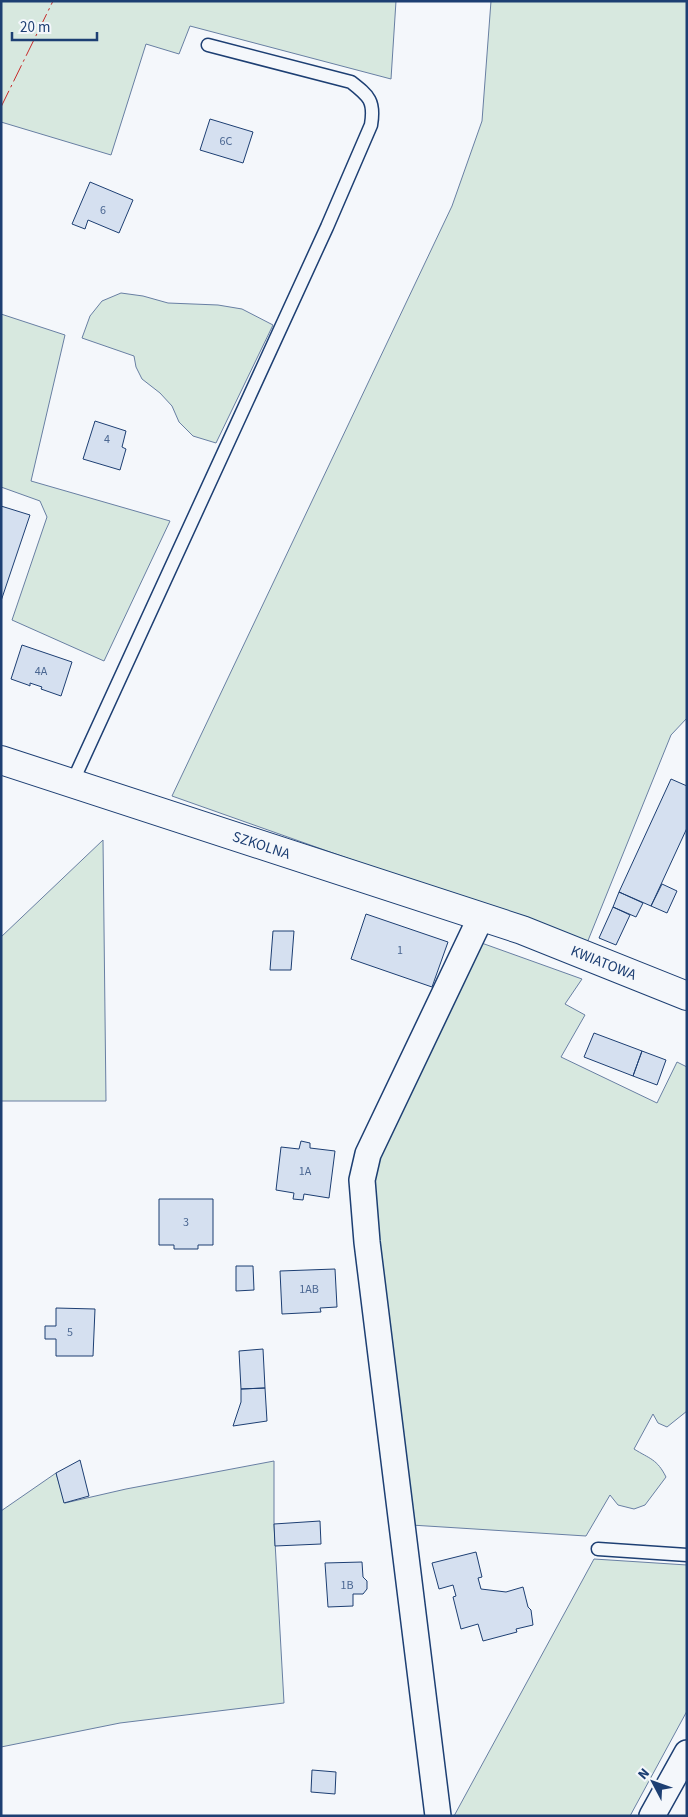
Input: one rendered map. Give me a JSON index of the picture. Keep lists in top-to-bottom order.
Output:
{
  "streets": {
    "street": ["SZKOLNA", "KWIATOWA"]
  },
  "crossings": [
    ["SZKOLNA", "KWIATOWA"]
  ],
  "house_numbers": [
    "6C",
    "6",
    "4",
    "4A",
    "1",
    "1A",
    "3",
    "1AB",
    "5",
    "1B"
  ],
  "scale_bar": "20 m",
  "north": "top left"
}
